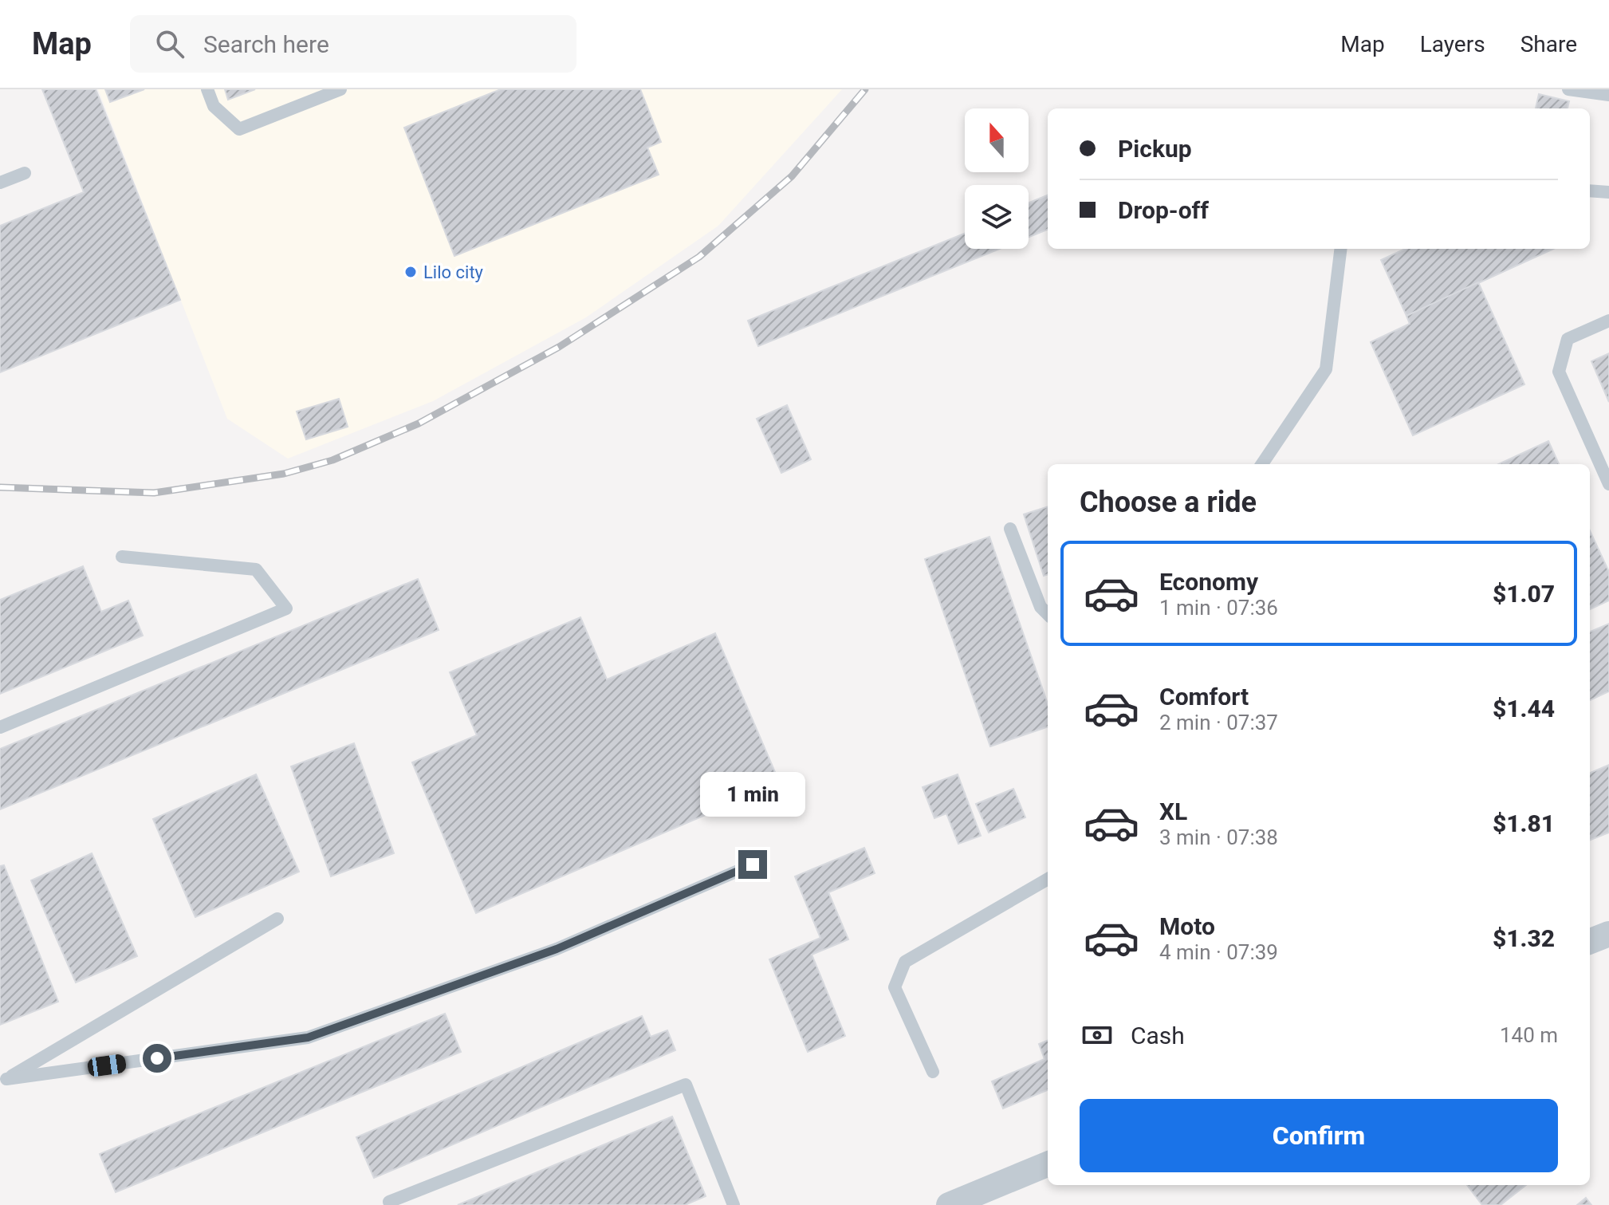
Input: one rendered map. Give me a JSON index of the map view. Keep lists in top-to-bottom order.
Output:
{
  "places": ["Lilo city"],
  "north": "top",
  "page": {
    "header": "Map",
    "search": "Search here",
    "nav": ["Map", "Layers", "Share"],
    "banner": ["Pickup", "Drop-off"],
    "heading": "Choose a ride",
    "list": [
      {
        "name": "Economy",
        "note": "1 min · 07:36",
        "value": "$1.07"
      },
      {
        "name": "Comfort",
        "note": "2 min · 07:37",
        "value": "$1.44"
      },
      {
        "name": "XL",
        "note": "3 min · 07:38",
        "value": "$1.81"
      },
      {
        "name": "Moto",
        "note": "4 min · 07:39",
        "value": "$1.32"
      }
    ],
    "bubble": "1 min",
    "pay": ["Cash", "140 m"],
    "buttons": "Confirm"
  }
}
